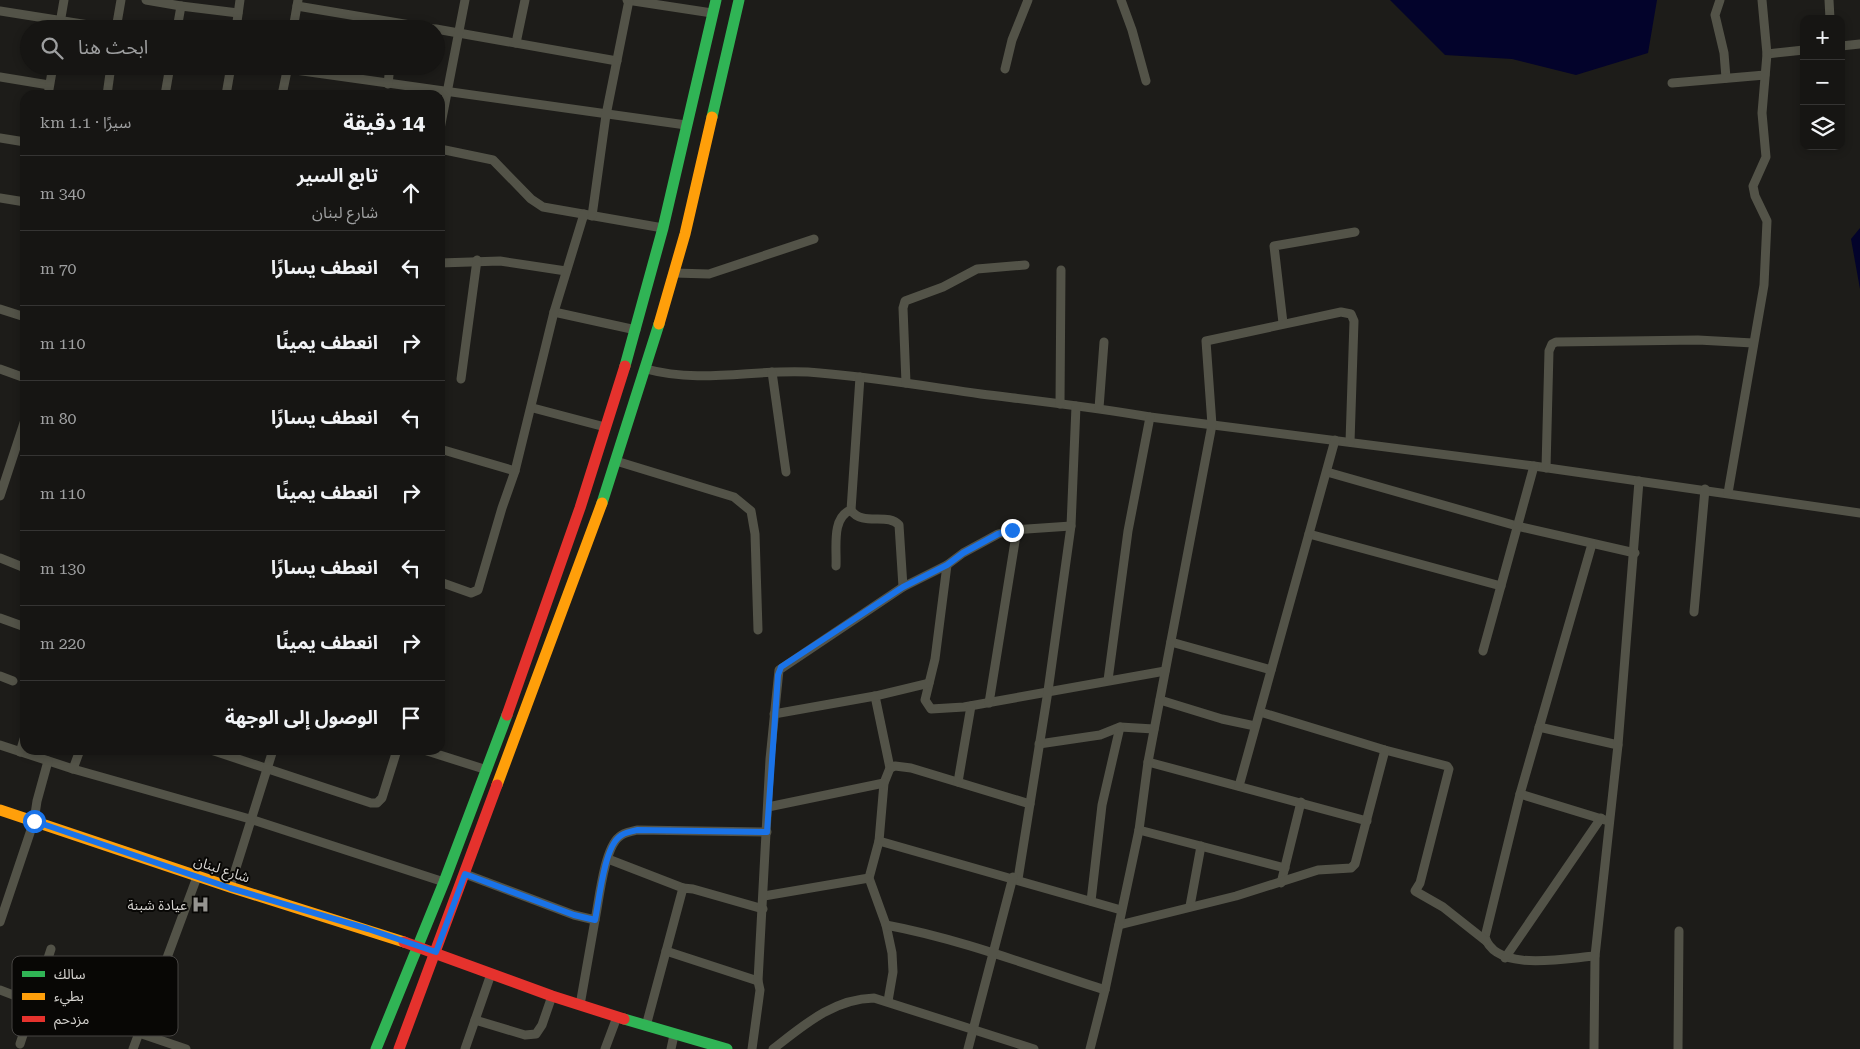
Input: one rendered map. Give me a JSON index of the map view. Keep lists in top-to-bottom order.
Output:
{
  "streets": {
    "main road": ["شارع لبنان"]
  },
  "places": {
    "hospital": ["عيادة شبنة"]
  },
  "legend": ["سالك", "بطيء", "مزدحم"],
  "page": {
    "map_buttons": ["+", "−"],
    "search": "ابحث هنا",
    "heading": ["14 دقيقة", "سيرًا · 1.1 km"],
    "list": [
      ["تابع السير", "شارع لبنان", "340 m"],
      ["انعطف يسارًا", "70 m"],
      ["انعطف يمينًا", "110 m"],
      ["انعطف يسارًا", "80 m"],
      ["انعطف يمينًا", "110 m"],
      ["انعطف يسارًا", "130 m"],
      ["انعطف يمينًا", "220 m"],
      "الوصول إلى الوجهة"
    ]
  }
}
